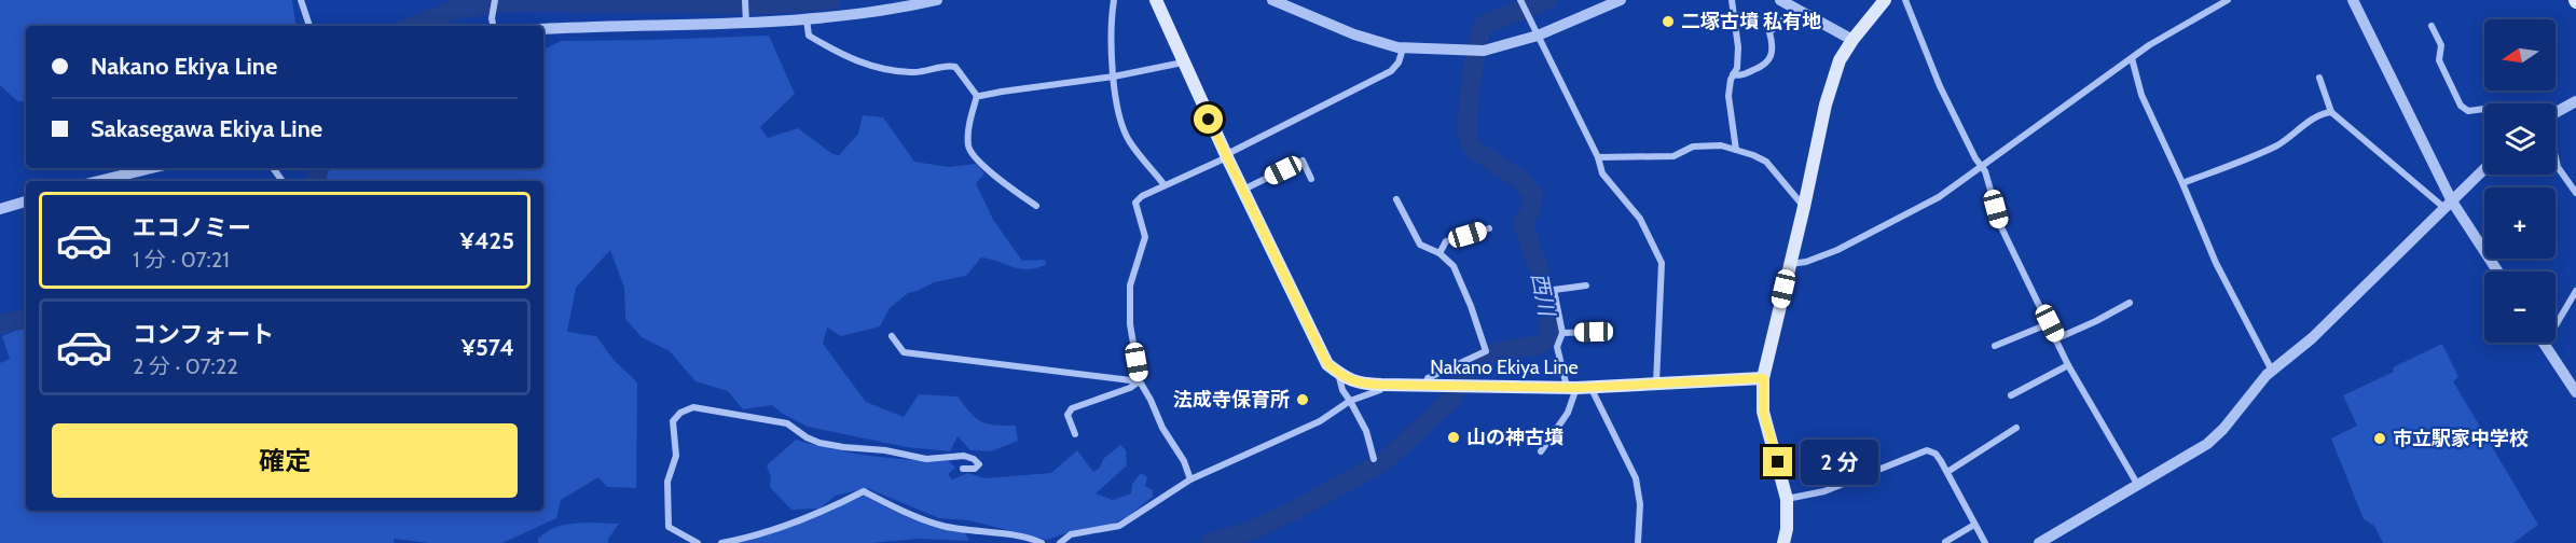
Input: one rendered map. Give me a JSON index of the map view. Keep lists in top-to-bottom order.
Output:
{
  "streets": {
    "main road": ["Nakano Ekiya Line"]
  },
  "water": ["西川"],
  "places": [
    "二塚古墳 私有地",
    "法成寺保育所",
    "山の神古墳",
    "市立駅家中学校"
  ],
  "north": "left",
  "page": {
    "map_buttons": ["+", "−"],
    "banner": ["Nakano Ekiya Line", "Sakasegawa Ekiya Line"],
    "list": [
      {
        "name": "エコノミー",
        "note": "1 分 · 07:21",
        "value": "¥425"
      },
      {
        "name": "コンフォート",
        "note": "2 分 · 07:22",
        "value": "¥574"
      }
    ],
    "buttons": "確定",
    "bubble": "2 分"
  }
}
